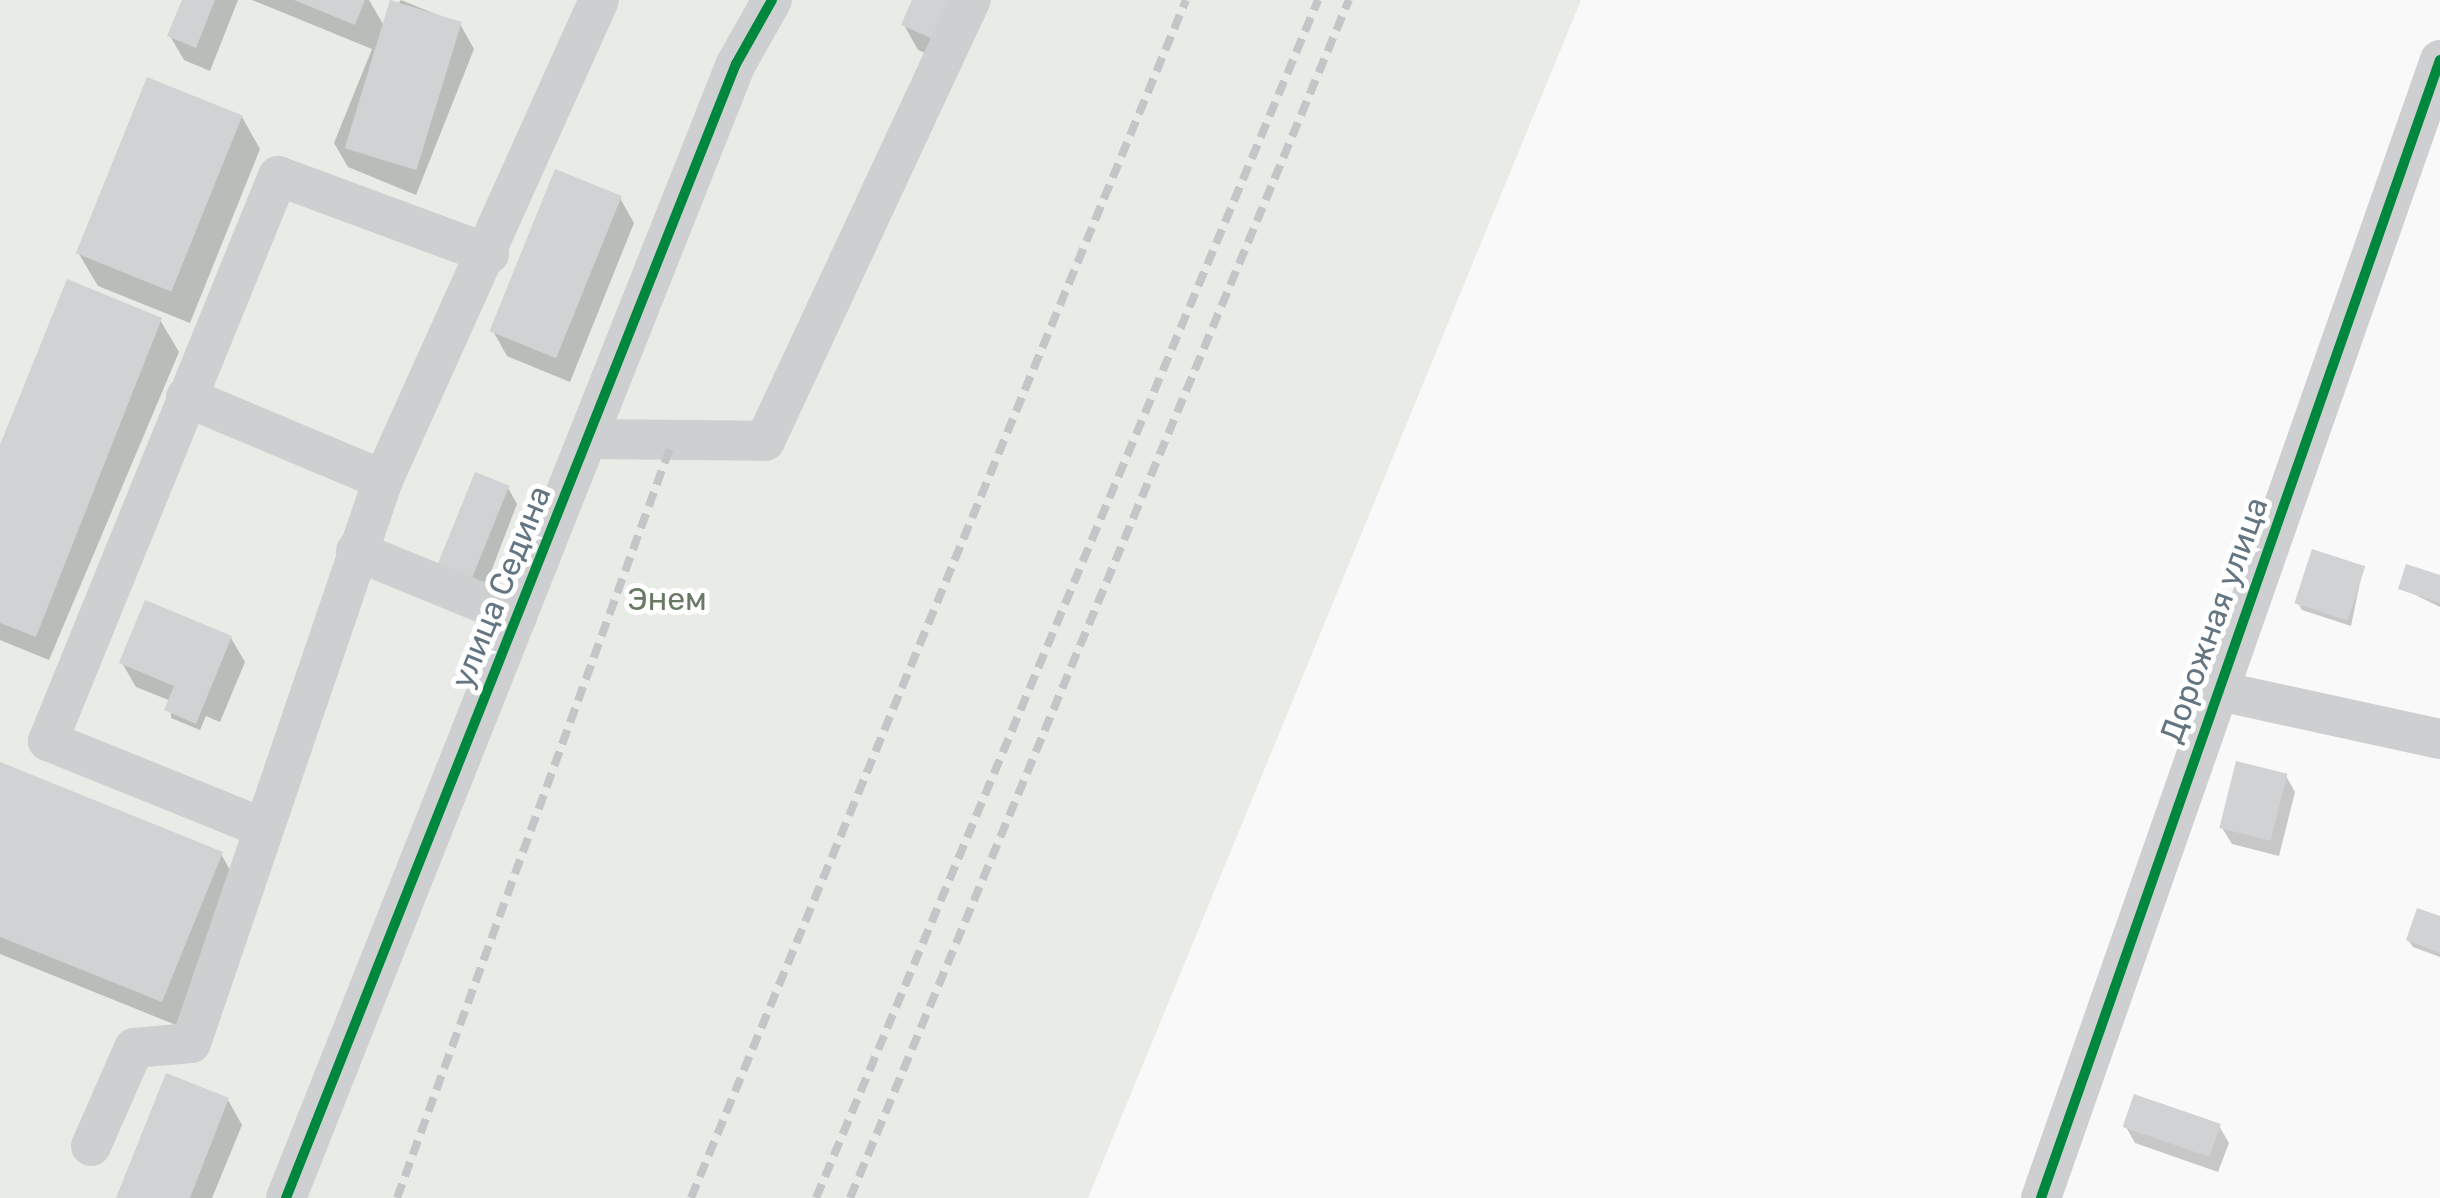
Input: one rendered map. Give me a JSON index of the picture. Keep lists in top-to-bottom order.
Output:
{
  "streets": {
    "street": ["улица Седина", "Дорожная улица"]
  },
  "parks": ["Энем"]
}
